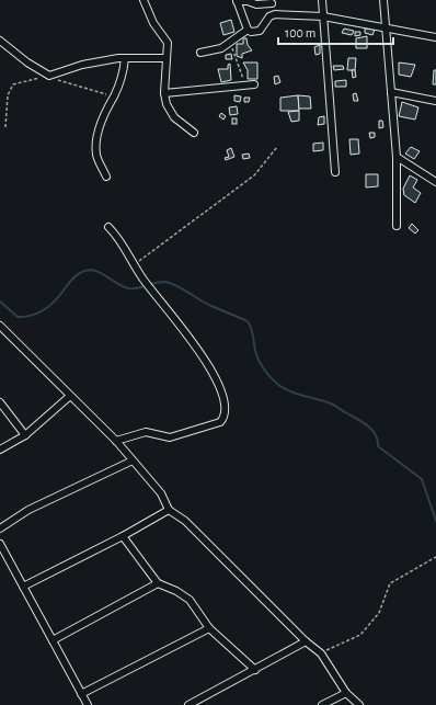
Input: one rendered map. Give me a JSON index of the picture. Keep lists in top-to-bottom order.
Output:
{
  "scale_bar": "100 m"
}
